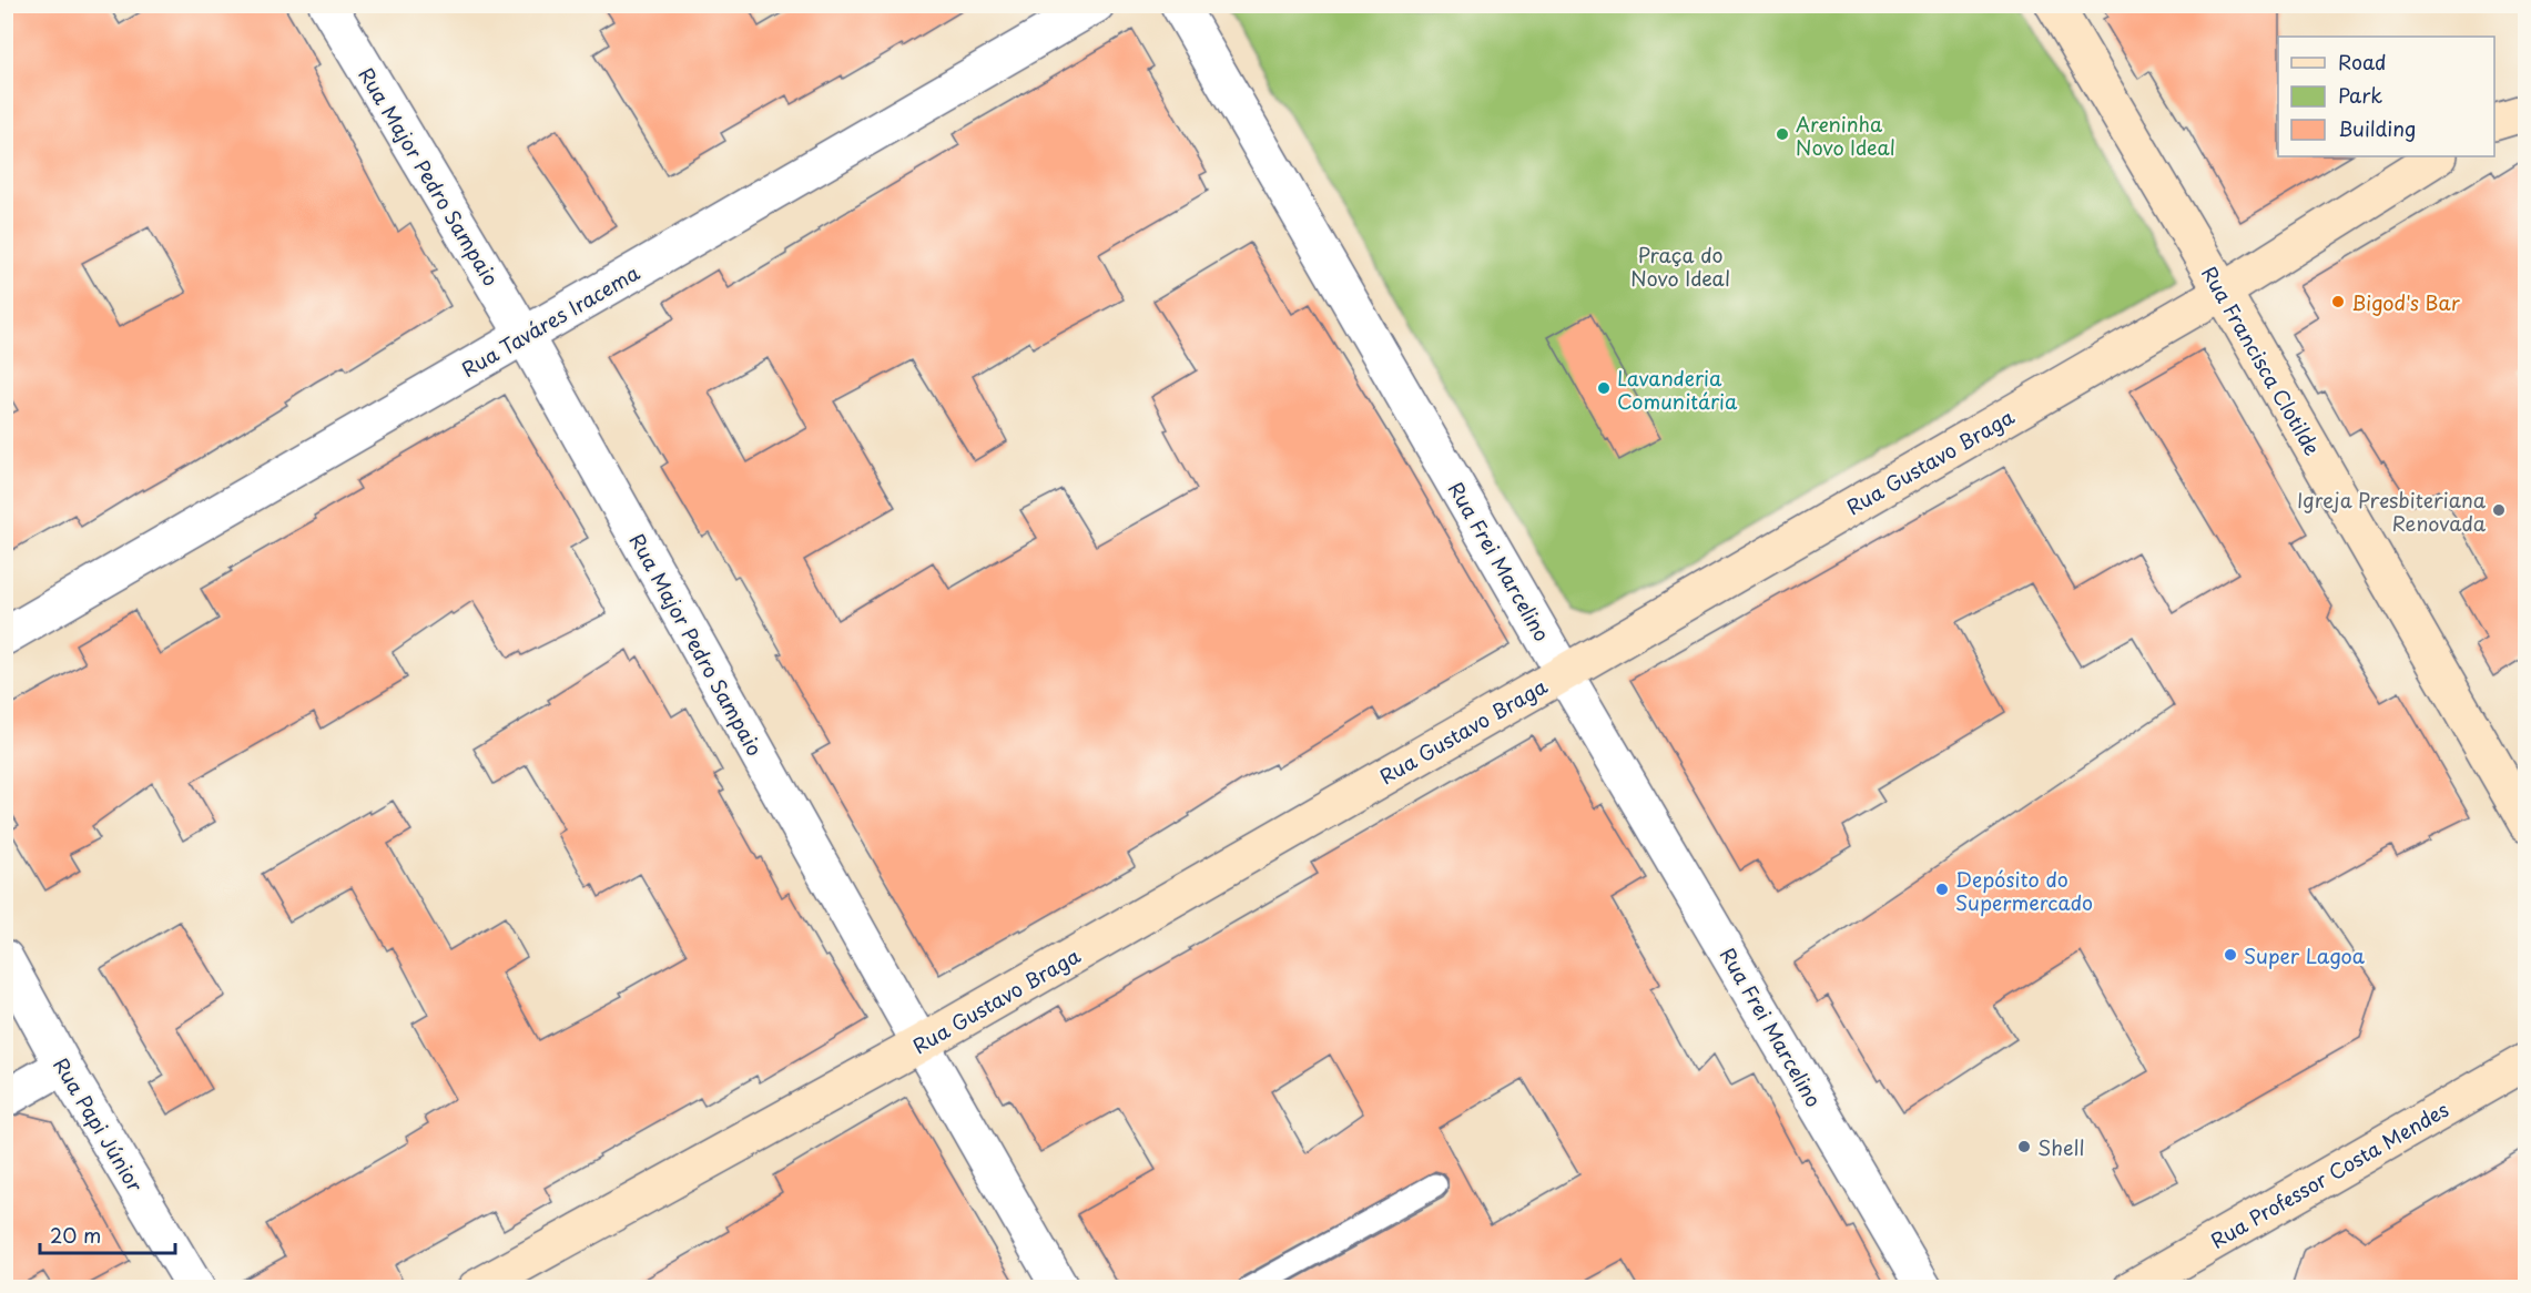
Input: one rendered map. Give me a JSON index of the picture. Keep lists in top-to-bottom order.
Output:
{
  "streets": {
    "street": [
      "Rua Major Pedro Sampaio",
      "Rua Taváres Iracema",
      "Rua Francisca Clotilde",
      "Rua Gustavo Braga",
      "Rua Frei Marcelino",
      "Rua Papi Júnior",
      "Rua Professor Costa Mendes"
    ]
  },
  "crossings": [
    ["Rua Major Pedro Sampaio", "Rua Taváres Iracema"],
    ["Rua Major Pedro Sampaio", "Rua Gustavo Braga"],
    ["Rua Francisca Clotilde", "Rua Gustavo Braga"],
    ["Rua Gustavo Braga", "Rua Frei Marcelino"]
  ],
  "parks": ["Praça do Novo Ideal"],
  "places": [
    "Areninha Novo Ideal",
    "Bigod's Bar",
    "Lavanderia Comunitária",
    "Igreja Presbiteriana Renovada",
    "Depósito do Supermercado",
    "Super Lagoa",
    "Shell"
  ],
  "legend": ["Road", "Park", "Building"],
  "scale_bar": "20 m"
}
